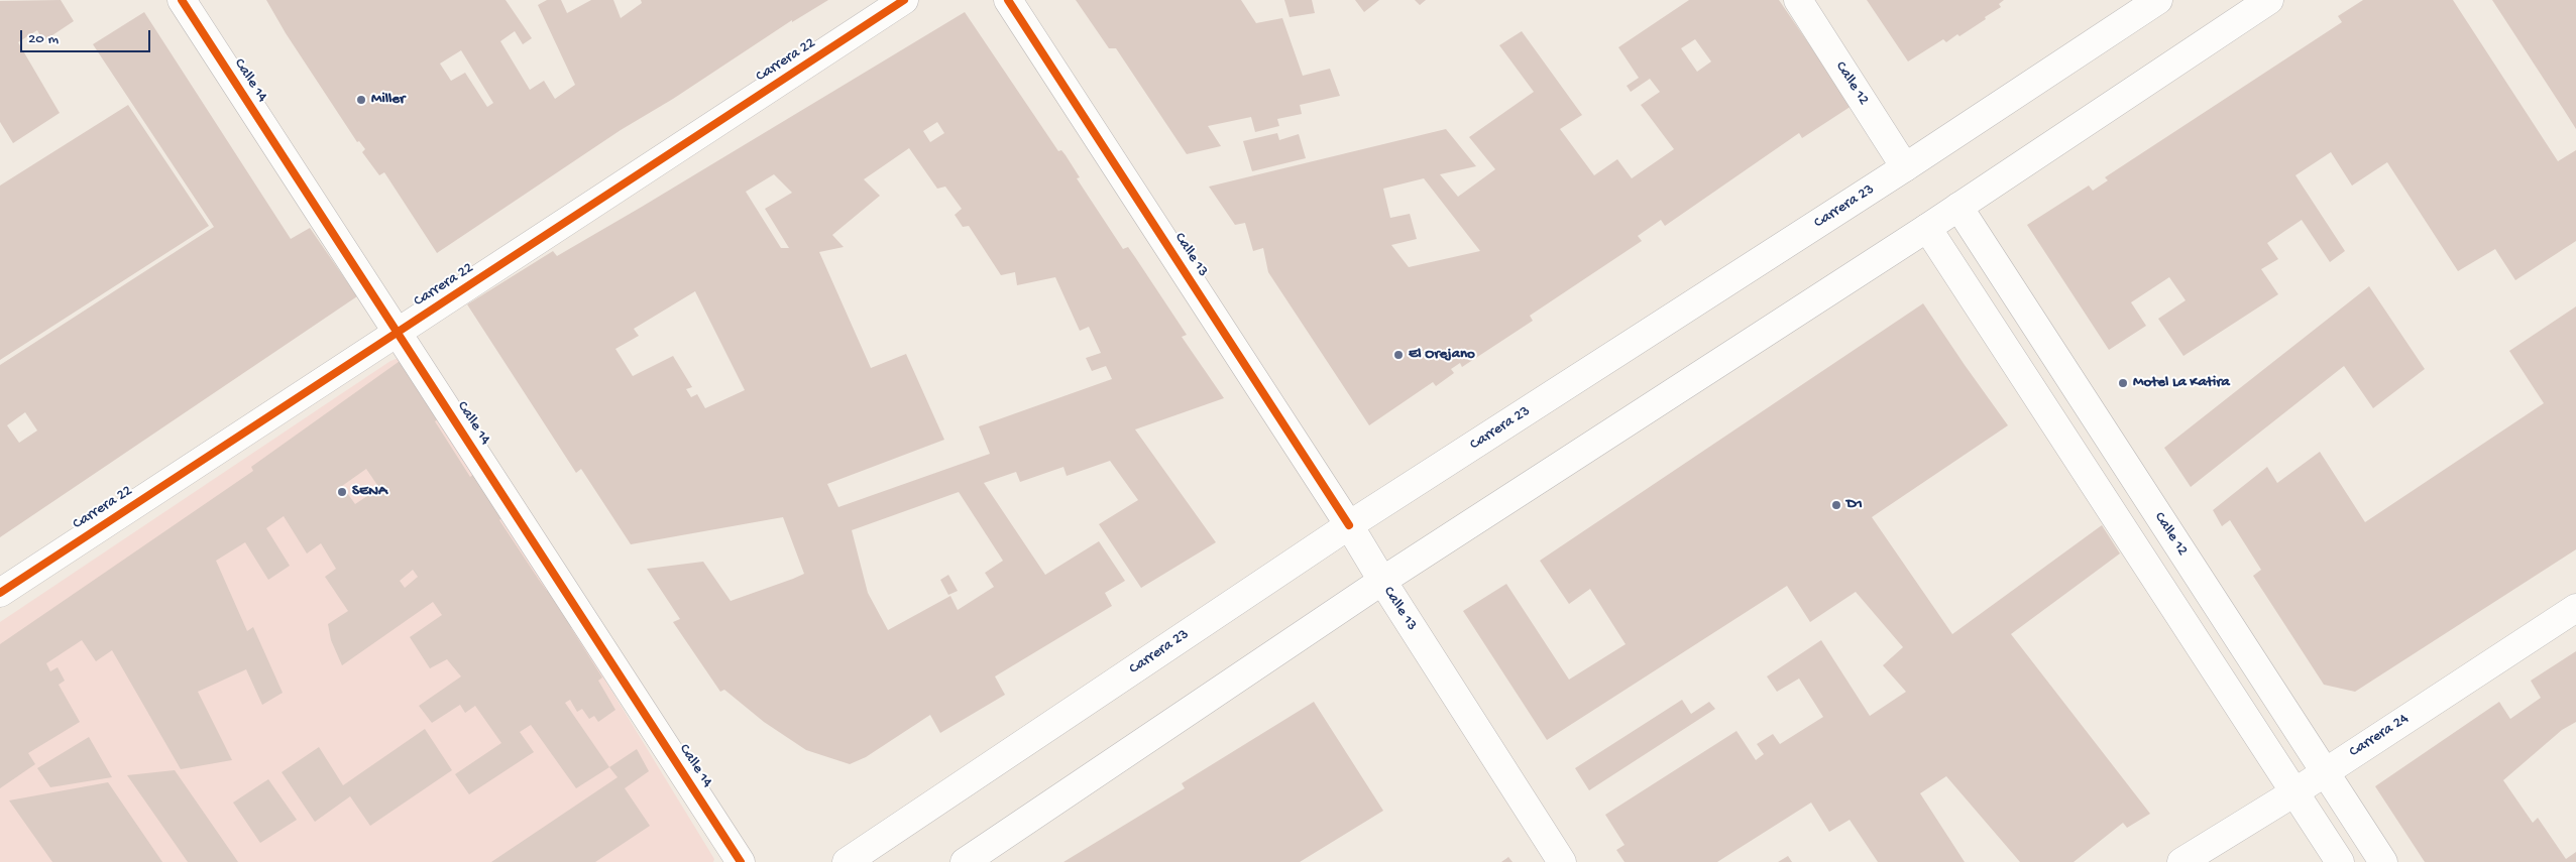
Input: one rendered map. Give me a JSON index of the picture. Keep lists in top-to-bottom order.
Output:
{
  "streets": {
    "street": [
      "Carrera 22",
      "Calle 14",
      "Calle 12",
      "Carrera 23",
      "Calle 13",
      "Carrera 24"
    ]
  },
  "crossings": [
    ["Carrera 22", "Calle 14"],
    ["Calle 12", "Carrera 23"],
    ["Calle 12", "Carrera 24"],
    ["Carrera 23", "Calle 13"]
  ],
  "places": [
    "Miller",
    "El Orejano",
    "Motel La Katira",
    "SENA",
    "D1"
  ],
  "scale_bar": "20 m"
}
